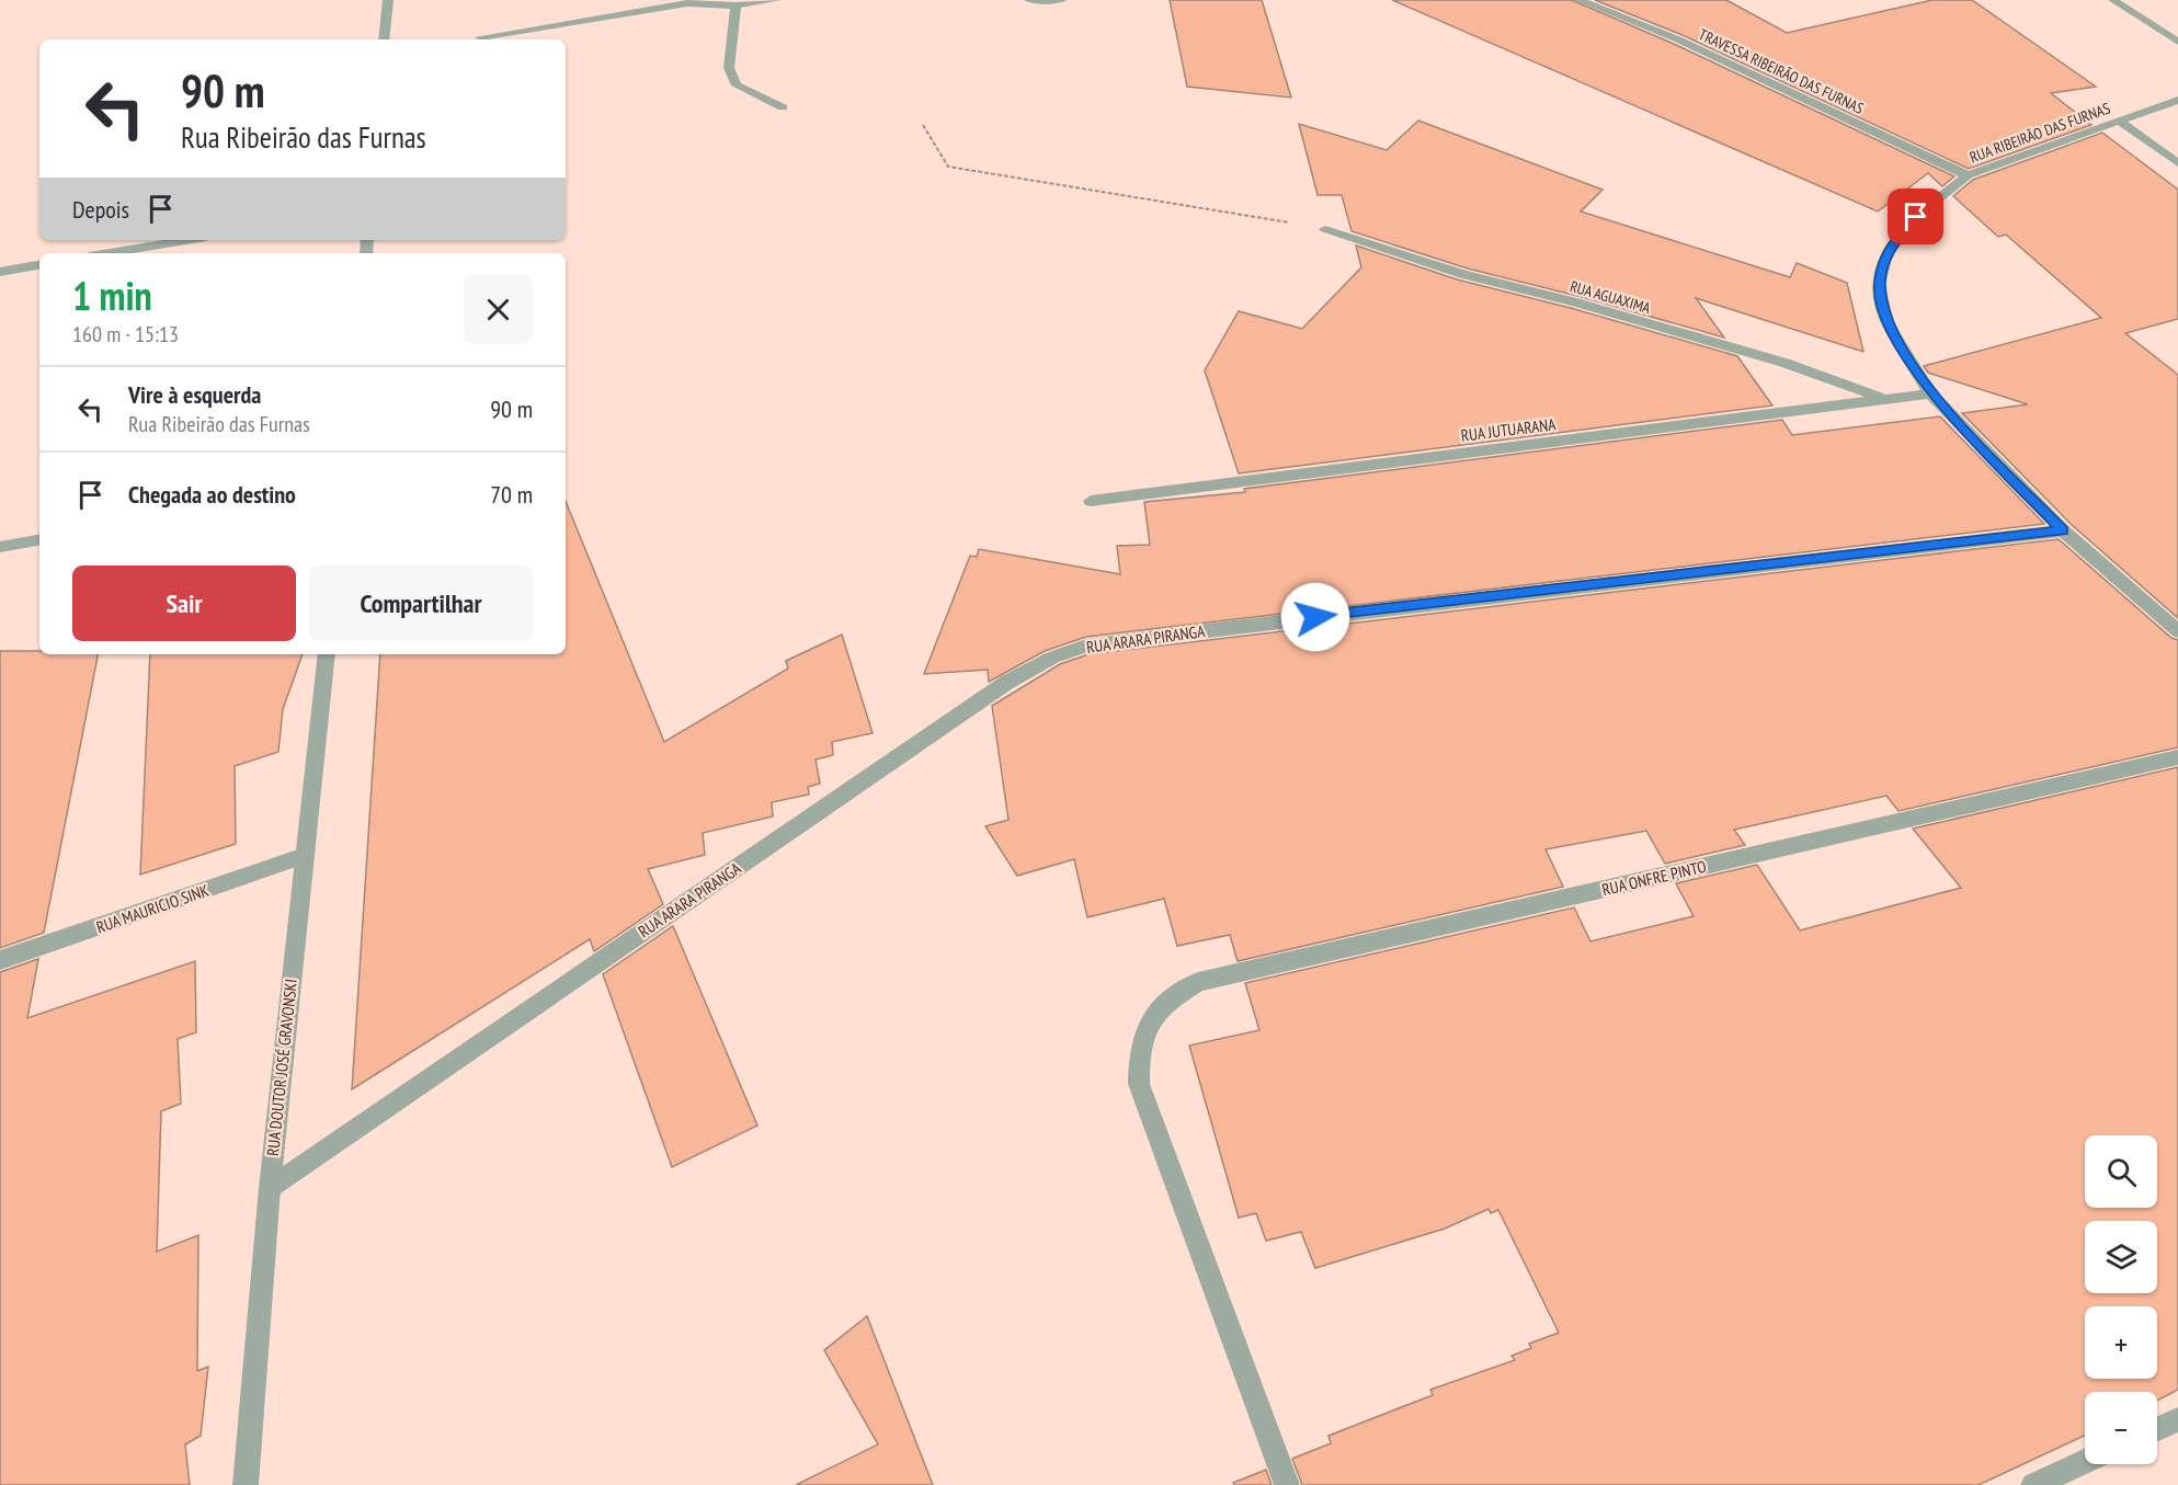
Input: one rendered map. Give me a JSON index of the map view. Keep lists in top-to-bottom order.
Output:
{
  "streets": {
    "street": [
      "TRAVESSA RIBEIRÃO DAS FURNAS",
      "RUA RIBEIRÃO DAS FURNAS",
      "RUA AGUAXIMA",
      "RUA JUTUARANA",
      "RUA ARARA PIRANGA",
      "RUA ONFRE PINTO",
      "RUA MAURICIO SINK",
      "RUA DOUTOR JOSÉ GRAVONSKI"
    ]
  },
  "crossings": [
    ["TRAVESSA RIBEIRÃO DAS FURNAS", "RUA RIBEIRÃO DAS FURNAS"],
    ["RUA RIBEIRÃO DAS FURNAS", "RUA JUTUARANA"],
    ["RUA RIBEIRÃO DAS FURNAS", "RUA ARARA PIRANGA"],
    ["RUA AGUAXIMA", "RUA JUTUARANA"],
    ["RUA ARARA PIRANGA", "RUA DOUTOR JOSÉ GRAVONSKI"],
    ["RUA MAURICIO SINK", "RUA DOUTOR JOSÉ GRAVONSKI"]
  ],
  "page": {
    "turn": ["90 m", "Rua Ribeirão das Furnas"],
    "then": "Depois",
    "heading": ["1 min", "160 m · 15:13"],
    "list": [
      {
        "name": "Vire à esquerda",
        "note": "Rua Ribeirão das Furnas",
        "value": "90 m"
      },
      {
        "name": "Chegada ao destino",
        "value": "70 m"
      }
    ],
    "buttons": ["Sair", "Compartilhar"],
    "map_buttons": ["+", "−"]
  }
}
